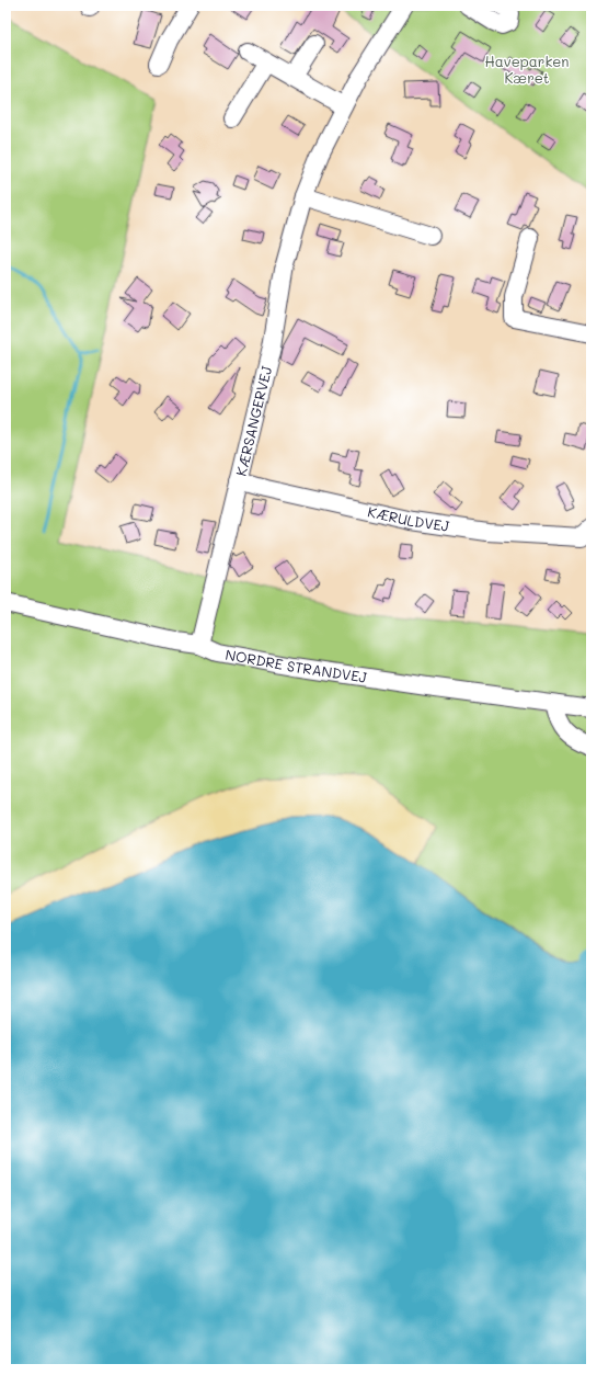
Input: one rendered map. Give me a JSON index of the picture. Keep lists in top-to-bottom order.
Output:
{
  "streets": {
    "street": ["KÆRSANGERVEJ", "KÆRULDVEJ", "NORDRE STRANDVEJ"]
  },
  "crossings": [
    ["KÆRSANGERVEJ", "KÆRULDVEJ"],
    ["KÆRSANGERVEJ", "NORDRE STRANDVEJ"]
  ],
  "parks": ["Haveparken Kæret"]
}
